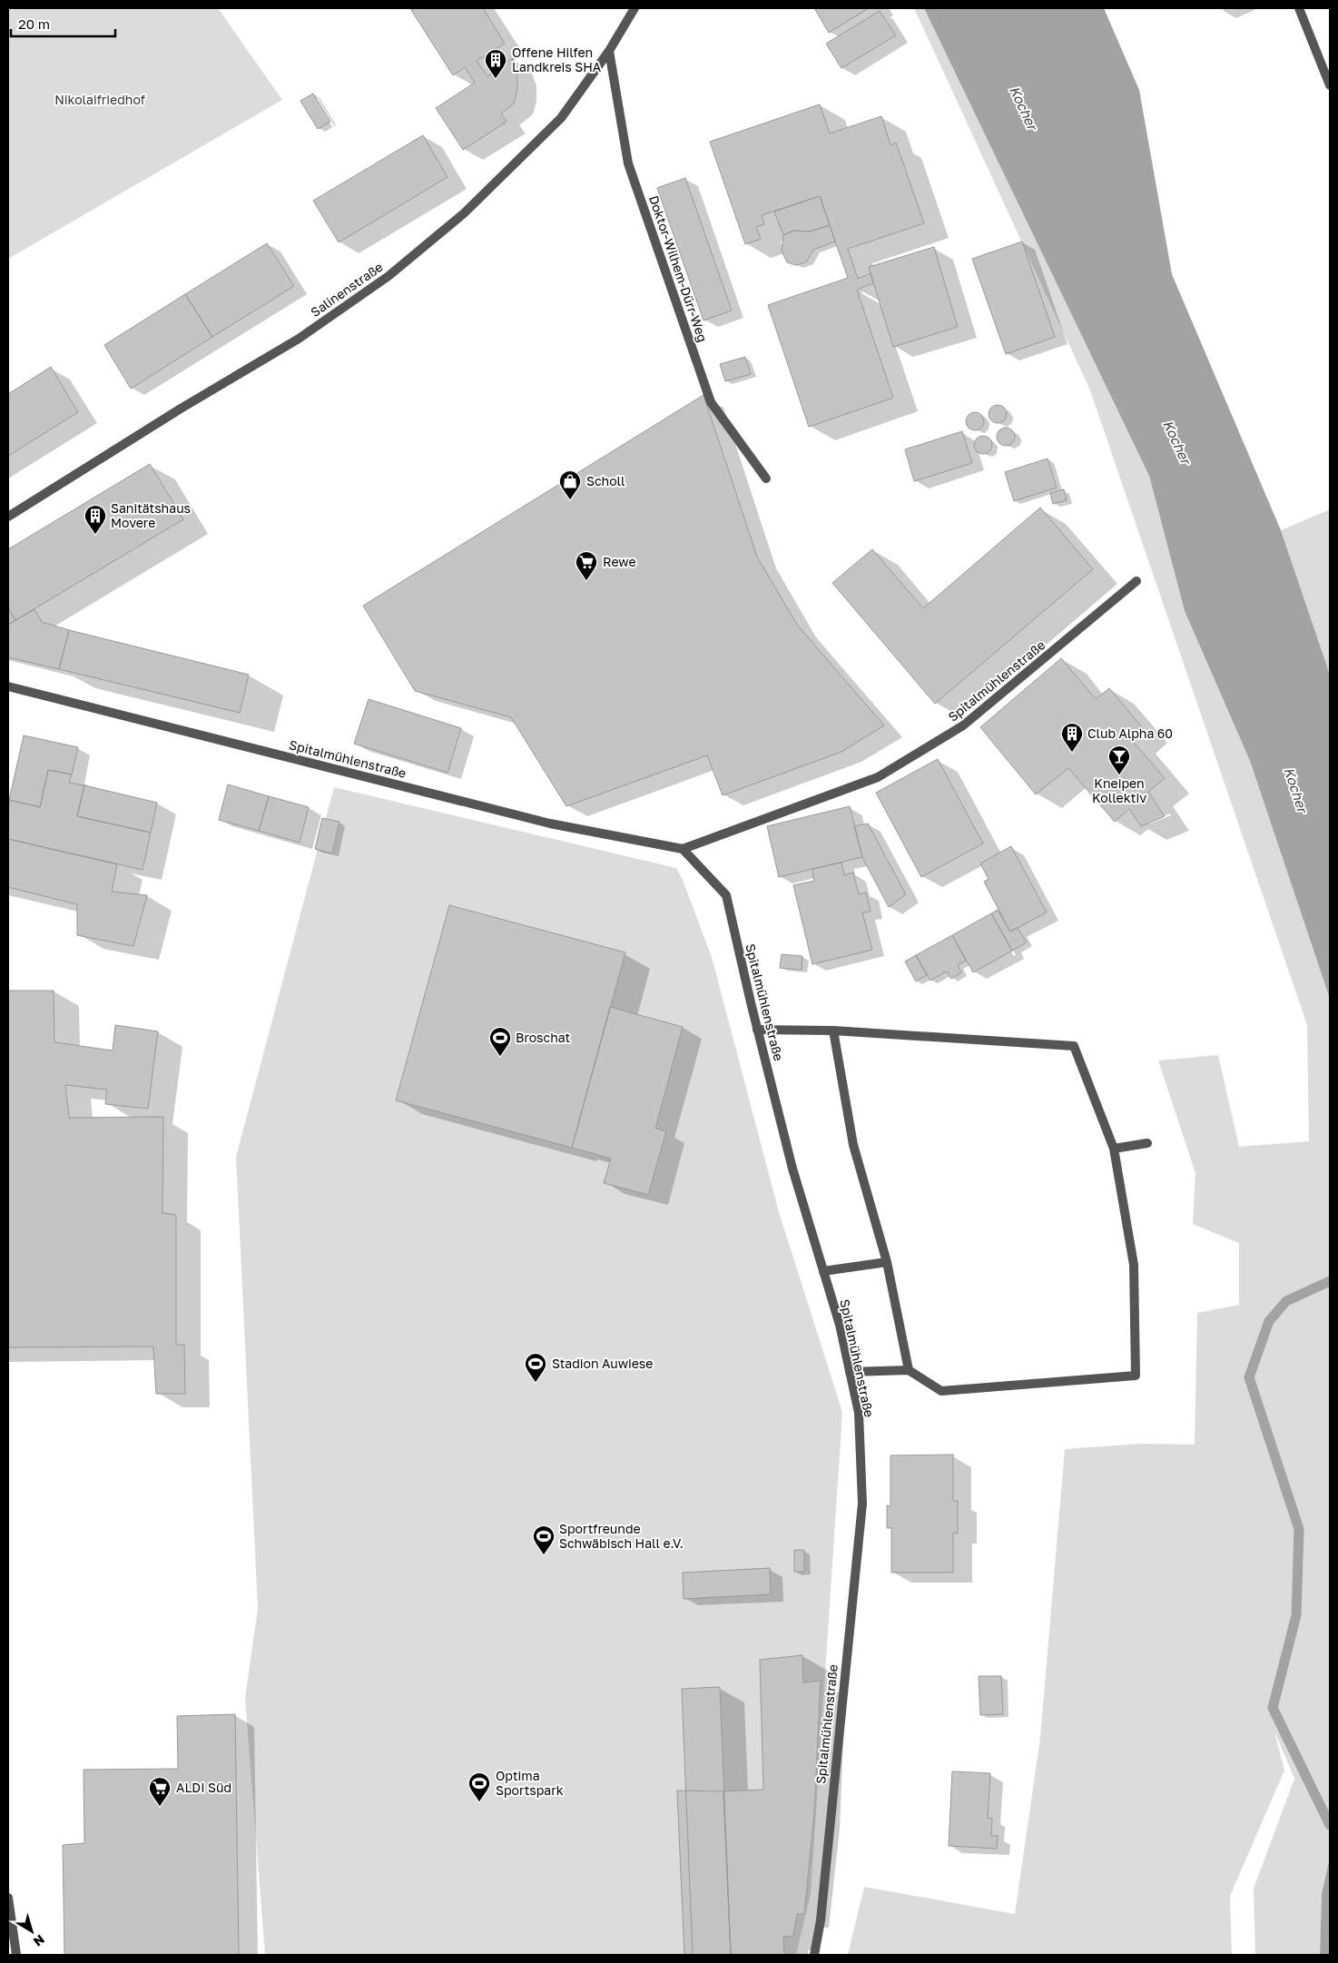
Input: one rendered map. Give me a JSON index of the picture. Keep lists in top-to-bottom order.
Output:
{
  "streets": {
    "street": ["Doktor-Wilhem-Dürr-Weg", "Salinenstraße", "Spitalmühlenstraße"]
  },
  "crossings": [
    ["Doktor-Wilhem-Dürr-Weg", "Salinenstraße"]
  ],
  "water": ["Kocher"],
  "parks": ["Nikolaifriedhof"],
  "places": {
    "building": ["Offene Hilfen Landkreis SHA", "Sanitätshaus Movere", "Club Alpha 60"],
    "shop": ["Scholl"],
    "supermarket": ["Rewe", "ALDI Süd"],
    "bar": ["Kneipen Kollektiv"],
    "sports": [
      "Broschat",
      "Stadion Auwiese",
      "Sportfreunde Schwäbisch Hall e.V.",
      "Optima Sportspark"
    ]
  },
  "scale_bar": "20 m",
  "north": "bottom right"
}
